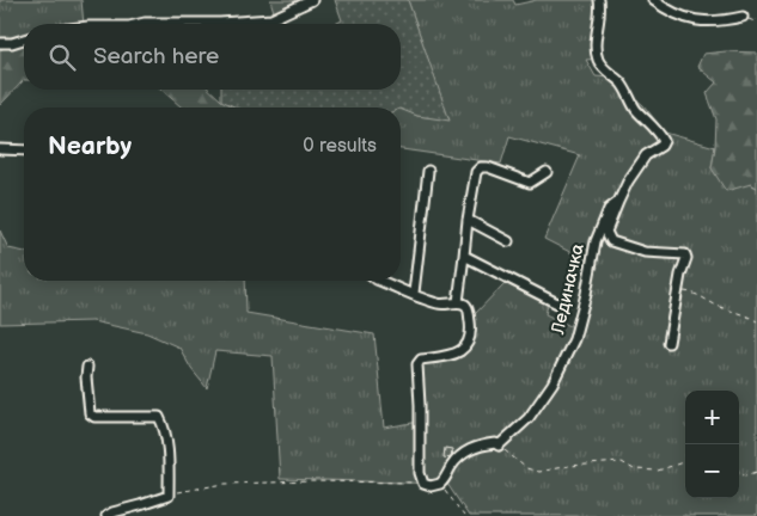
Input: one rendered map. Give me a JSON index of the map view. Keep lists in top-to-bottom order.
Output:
{
  "streets": {
    "street": ["Лединачка"]
  },
  "page": {
    "search": "Search here",
    "heading": ["Nearby", "0 results"],
    "map_buttons": ["+", "−"]
  }
}
